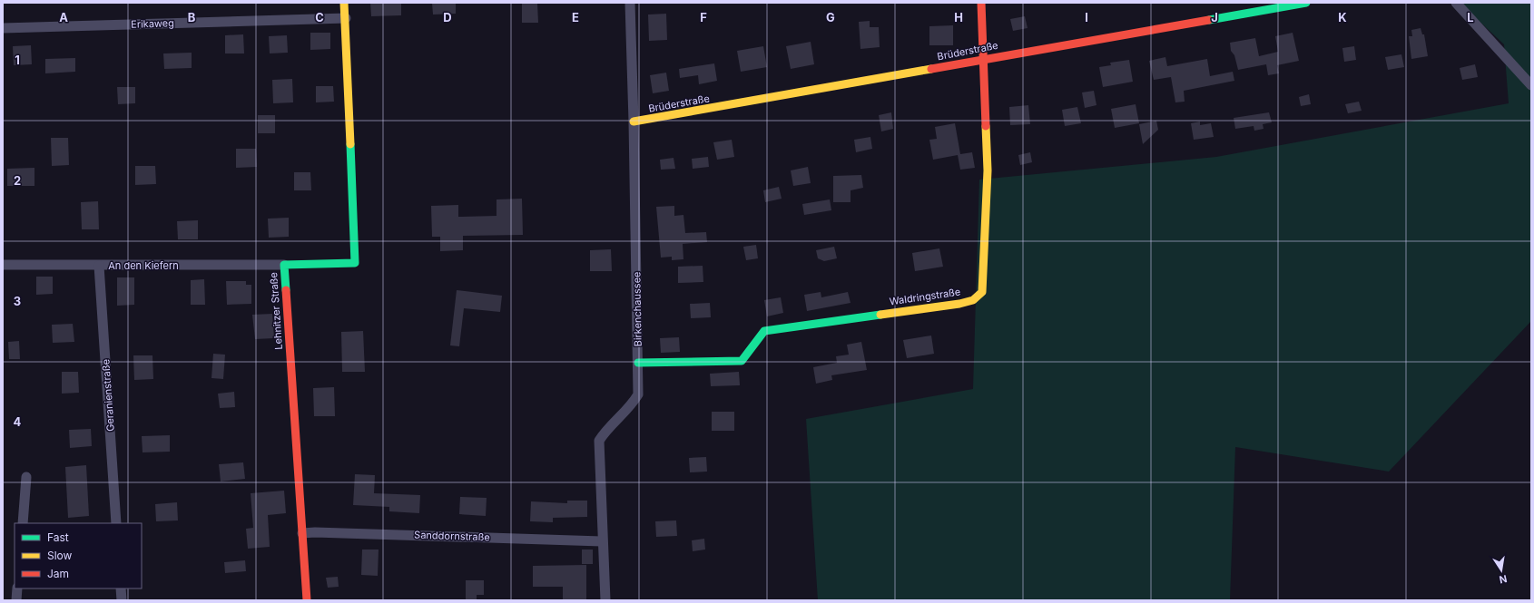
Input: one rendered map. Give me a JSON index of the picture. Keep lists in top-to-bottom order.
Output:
{
  "streets": {
    "street": [
      "Erikaweg",
      "Brüderstraße",
      "An den Kiefern",
      "Waldringstraße",
      "Birkenchaussee",
      "Lehnitzer Straße",
      "Geranienstraße",
      "Sanddornstraße"
    ]
  },
  "crossings": [
    ["Erikaweg", "Lehnitzer Straße"],
    ["Brüderstraße", "Waldringstraße"],
    ["Brüderstraße", "Birkenchaussee"],
    ["An den Kiefern", "Lehnitzer Straße"],
    ["An den Kiefern", "Geranienstraße"],
    ["Waldringstraße", "Birkenchaussee"],
    ["Birkenchaussee", "Sanddornstraße"],
    ["Lehnitzer Straße", "Sanddornstraße"]
  ],
  "legend": ["Fast", "Slow", "Jam"],
  "north": "bottom",
  "grid": {
    "columns": [
      "A",
      "B",
      "C",
      "D",
      "E",
      "F",
      "G",
      "H",
      "I",
      "J",
      "K",
      "L"
    ],
    "rows": [
      "1",
      "2",
      "3",
      "4"
    ]
  }
}
